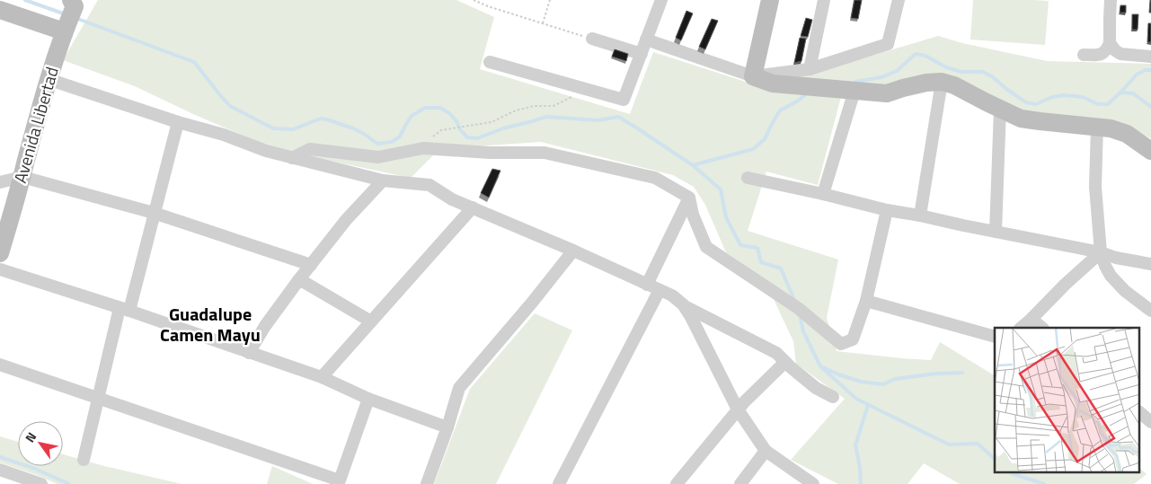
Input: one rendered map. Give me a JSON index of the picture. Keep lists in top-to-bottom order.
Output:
{
  "streets": {
    "street": ["Avenida Libertad"]
  },
  "districts": ["Guadalupe Camen Mayu"],
  "north": "top left"
}
